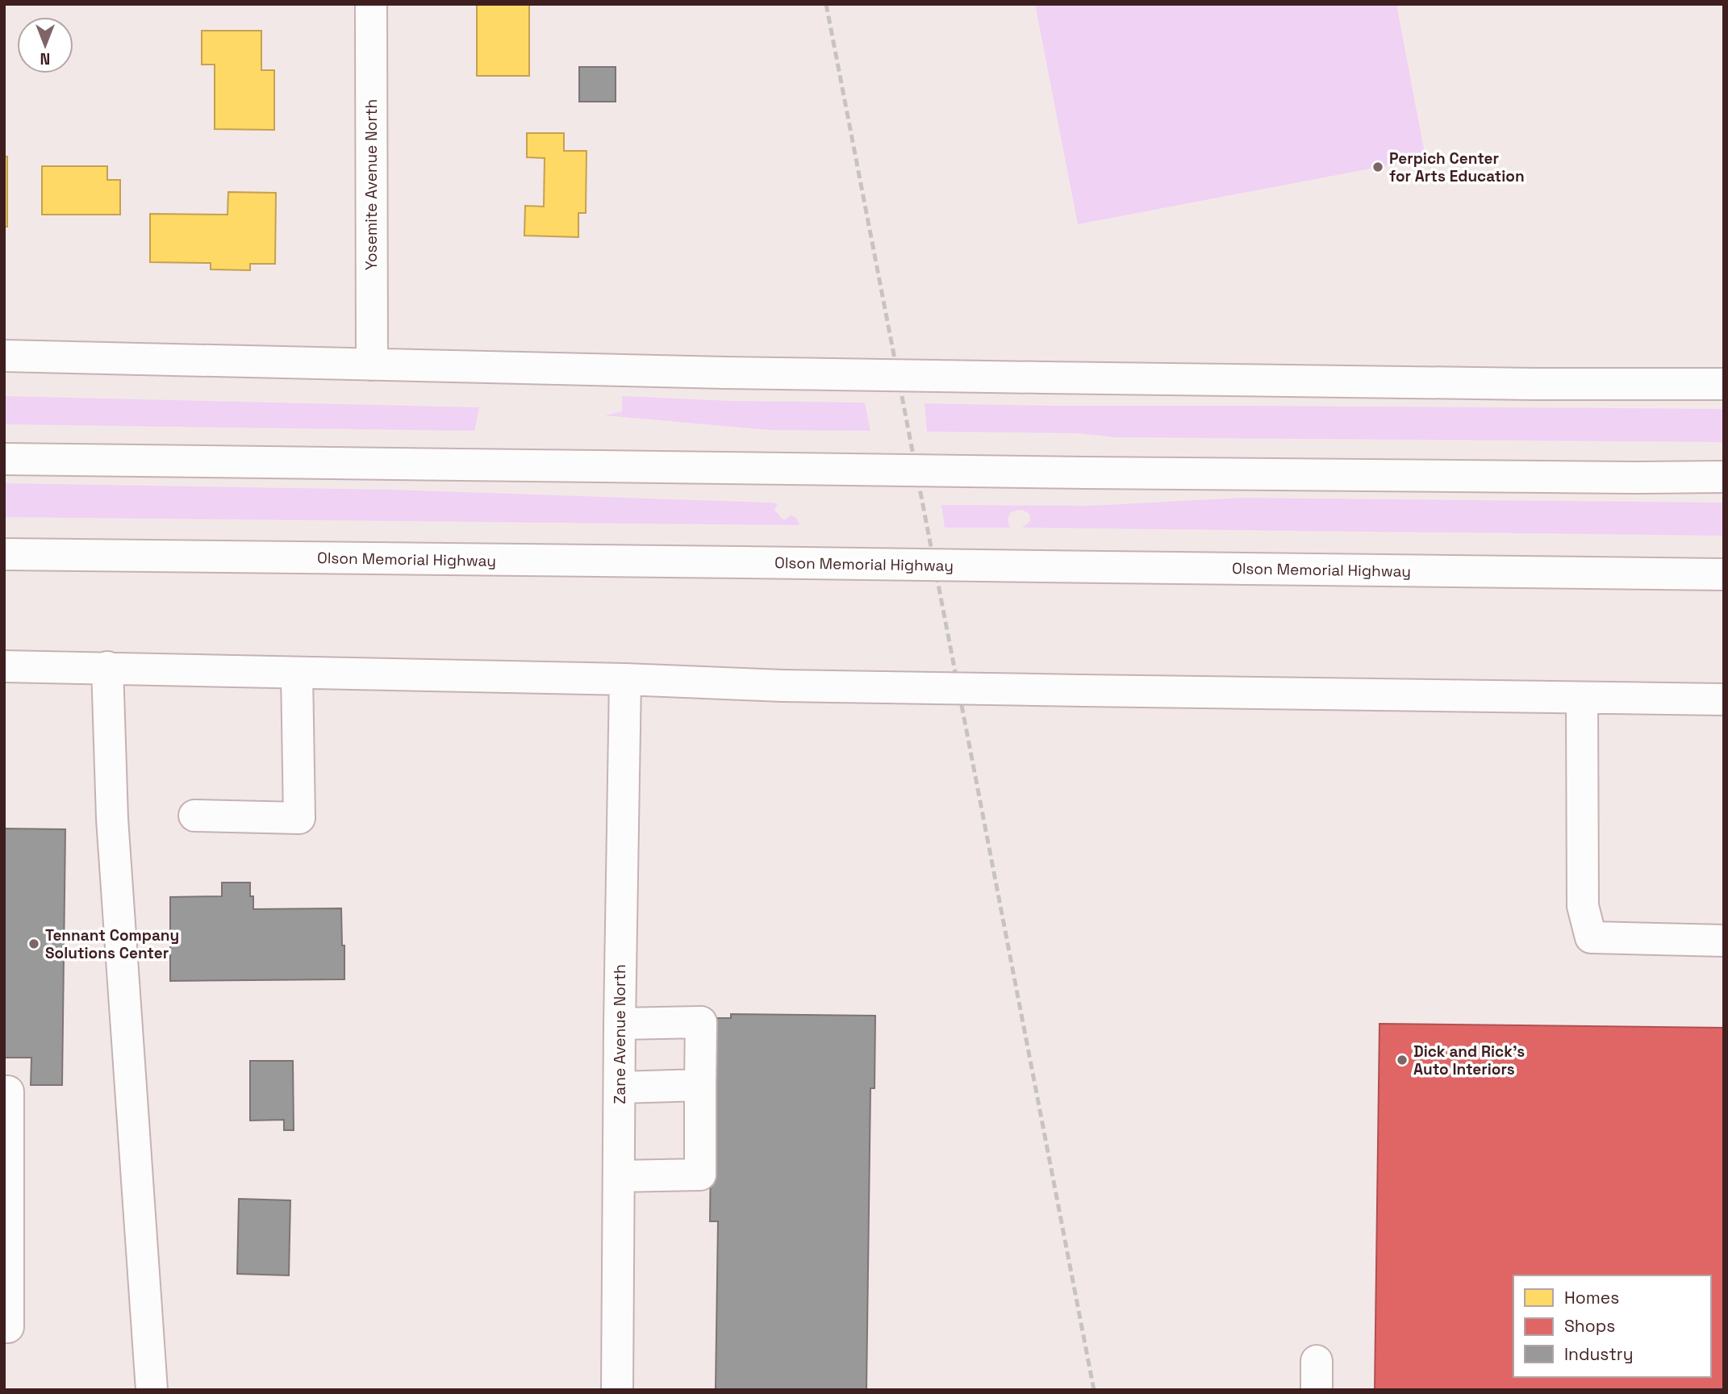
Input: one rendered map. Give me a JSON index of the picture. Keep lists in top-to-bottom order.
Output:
{
  "streets": {
    "main road": ["Yosemite Avenue North", "Olson Memorial Highway", "Zane Avenue North"]
  },
  "places": ["Perpich Center for Arts Education", "Tennant Company Solutions Center", "Dick and Rick's Auto Interiors"],
  "legend": ["Homes", "Shops", "Industry"],
  "north": "bottom"
}
